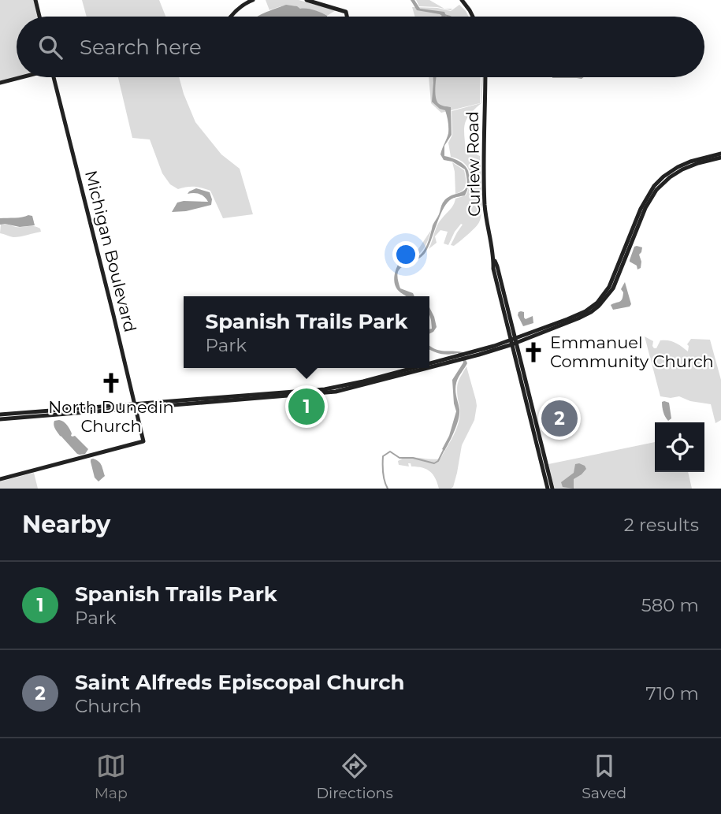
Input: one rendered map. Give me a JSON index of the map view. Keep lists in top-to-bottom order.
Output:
{
  "streets": {
    "main road": ["Curlew Road", "Michigan Boulevard"]
  },
  "places": {
    "church": ["Emmanuel Community Church", "North Dunedin Church"]
  },
  "page": {
    "search": "Search here",
    "popup": ["Spanish Trails Park", "Park"],
    "pins": ["1", "2"],
    "heading": ["Nearby", "2 results"],
    "list": [
      {
        "mark": "1",
        "name": "Spanish Trails Park",
        "note": "Park",
        "value": "580 m"
      },
      {
        "mark": "2",
        "name": "Saint Alfreds Episcopal Church",
        "note": "Church",
        "value": "710 m"
      }
    ],
    "nav": ["Map", "Directions", "Saved"]
  }
}
